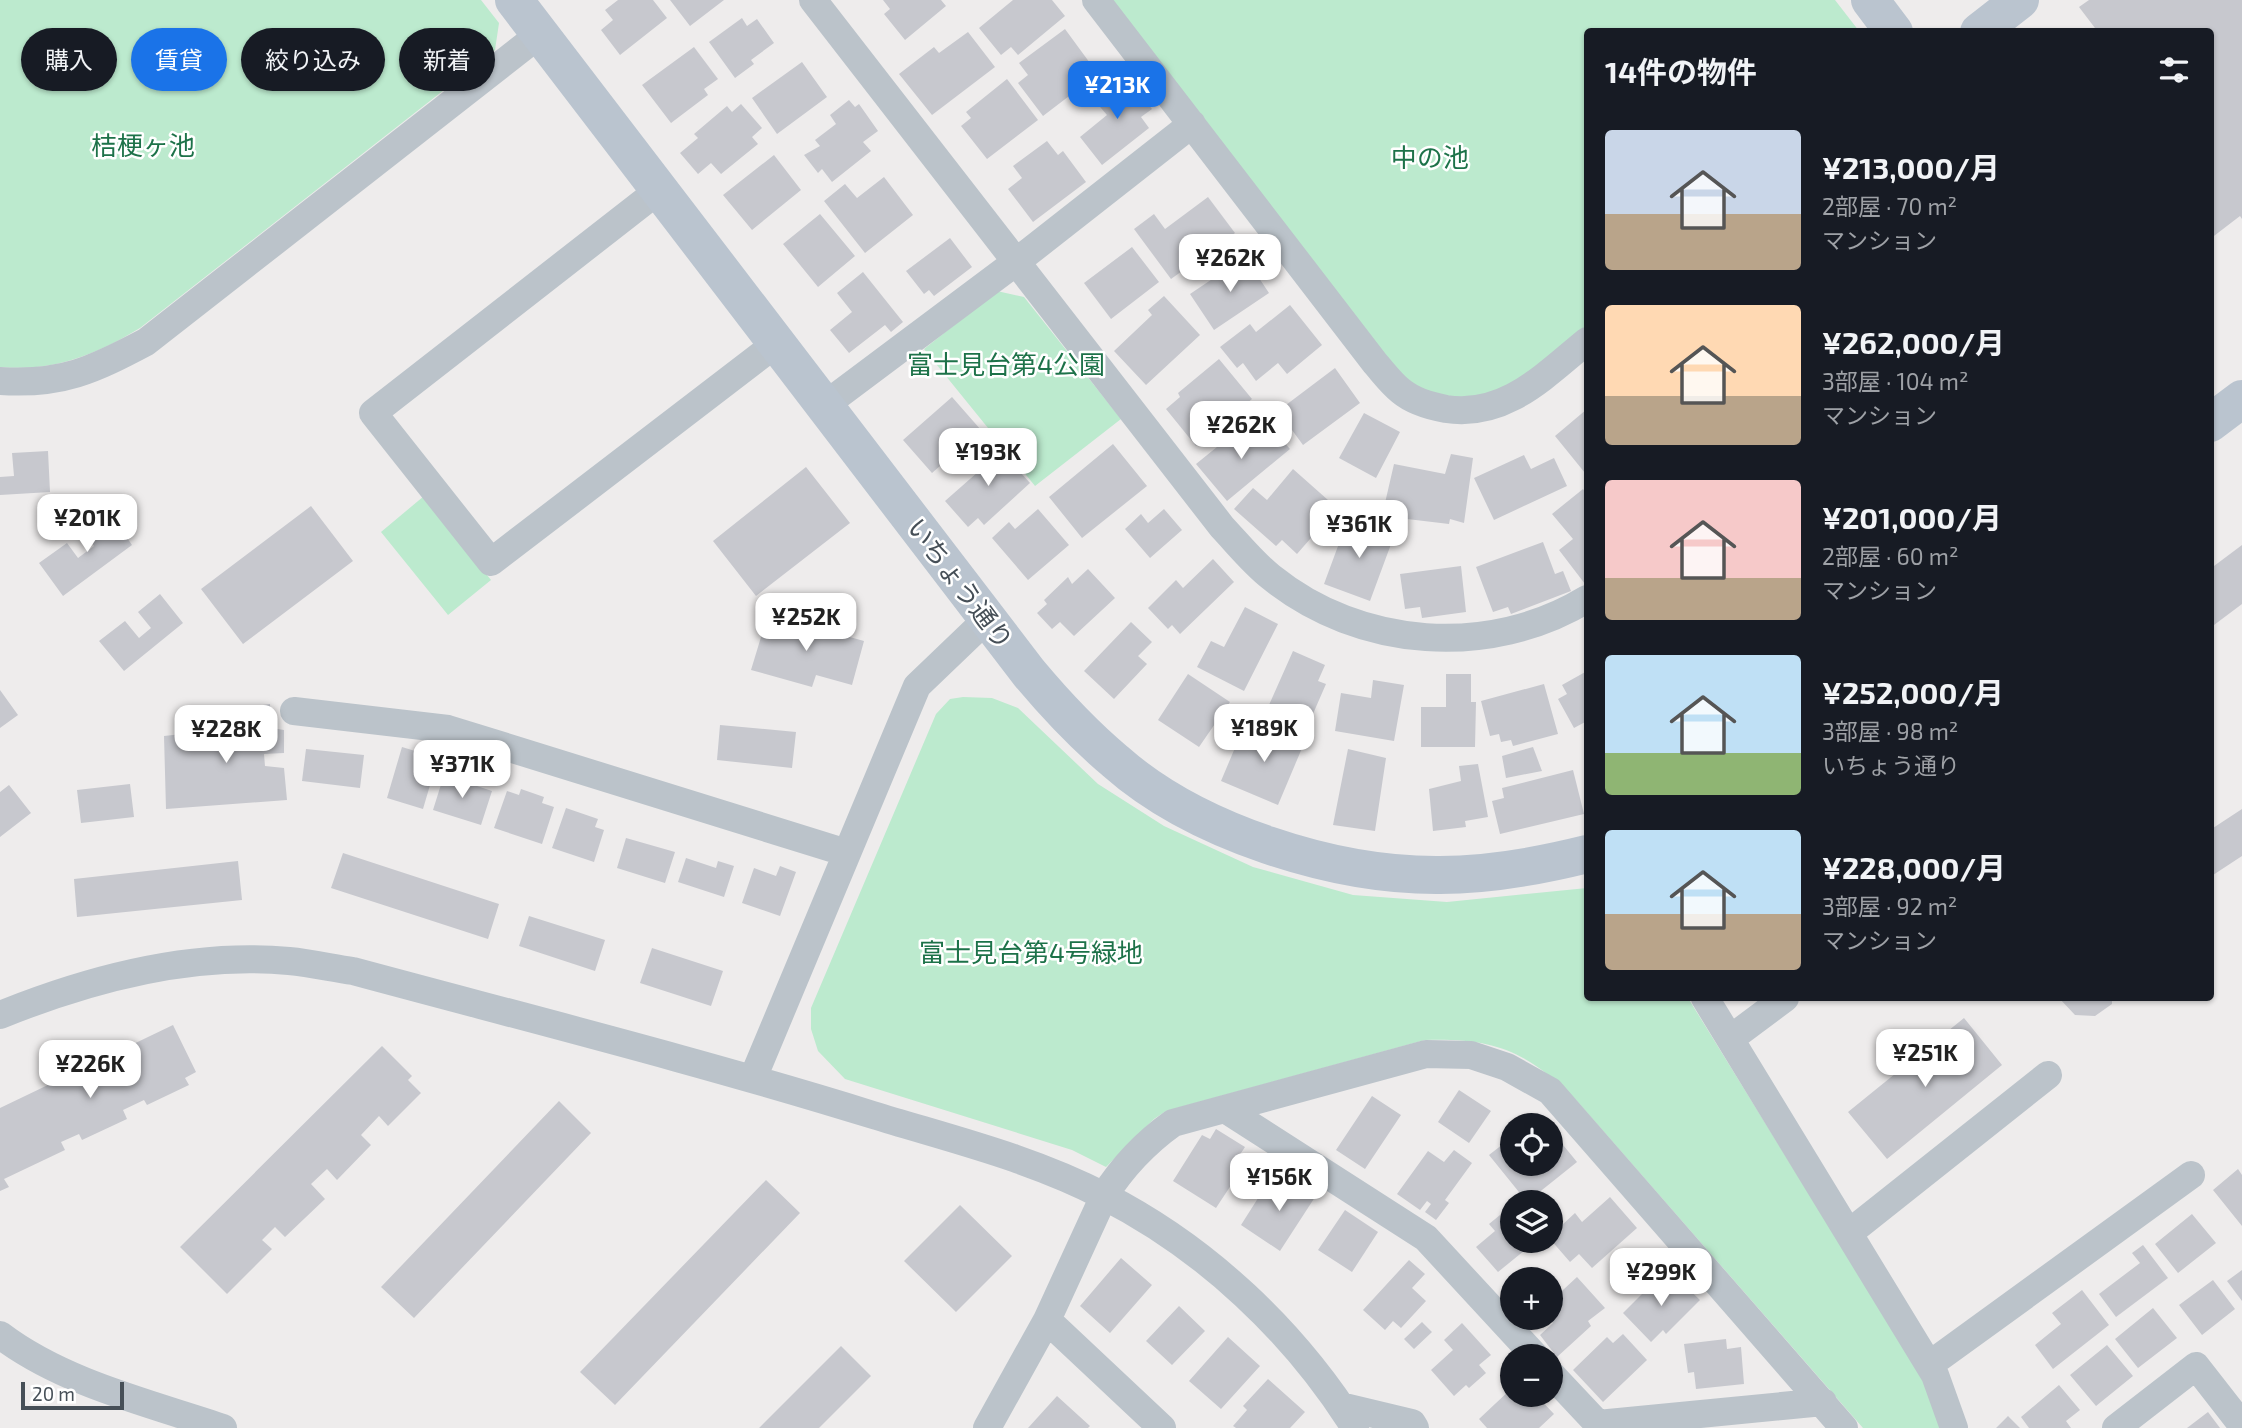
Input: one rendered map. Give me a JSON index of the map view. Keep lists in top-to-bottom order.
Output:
{
  "streets": {
    "street": ["いちょう通り"]
  },
  "parks": [
    "桔梗ヶ池",
    "中の池",
    "富士見台第4公園",
    "富士見台第4号緑地"
  ],
  "scale_bar": "20 m",
  "page": {
    "chip": [
      "購入",
      "賃貸",
      "絞り込み",
      "新着"
    ],
    "heading": "14件の物件",
    "price": [
      "¥213K",
      "¥262K",
      "¥262K",
      "¥193K",
      "¥201K",
      "¥361K",
      "¥252K",
      "¥189K",
      "¥228K",
      "¥371K",
      "¥251K",
      "¥226K",
      "¥156K",
      "¥299K"
    ],
    "list": [
      {
        "name": "¥213,000/月",
        "note": "2部屋 · 70 m² · マンション"
      },
      {
        "name": "¥262,000/月",
        "note": "3部屋 · 104 m² · マンション"
      },
      {
        "name": "¥201,000/月",
        "note": "2部屋 · 60 m² · マンション"
      },
      {
        "name": "¥252,000/月",
        "note": "3部屋 · 98 m² · いちょう通り"
      },
      {
        "name": "¥228,000/月",
        "note": "3部屋 · 92 m² · マンション"
      }
    ],
    "map_buttons": ["+", "−"],
    "scale": "20 m"
  }
}
